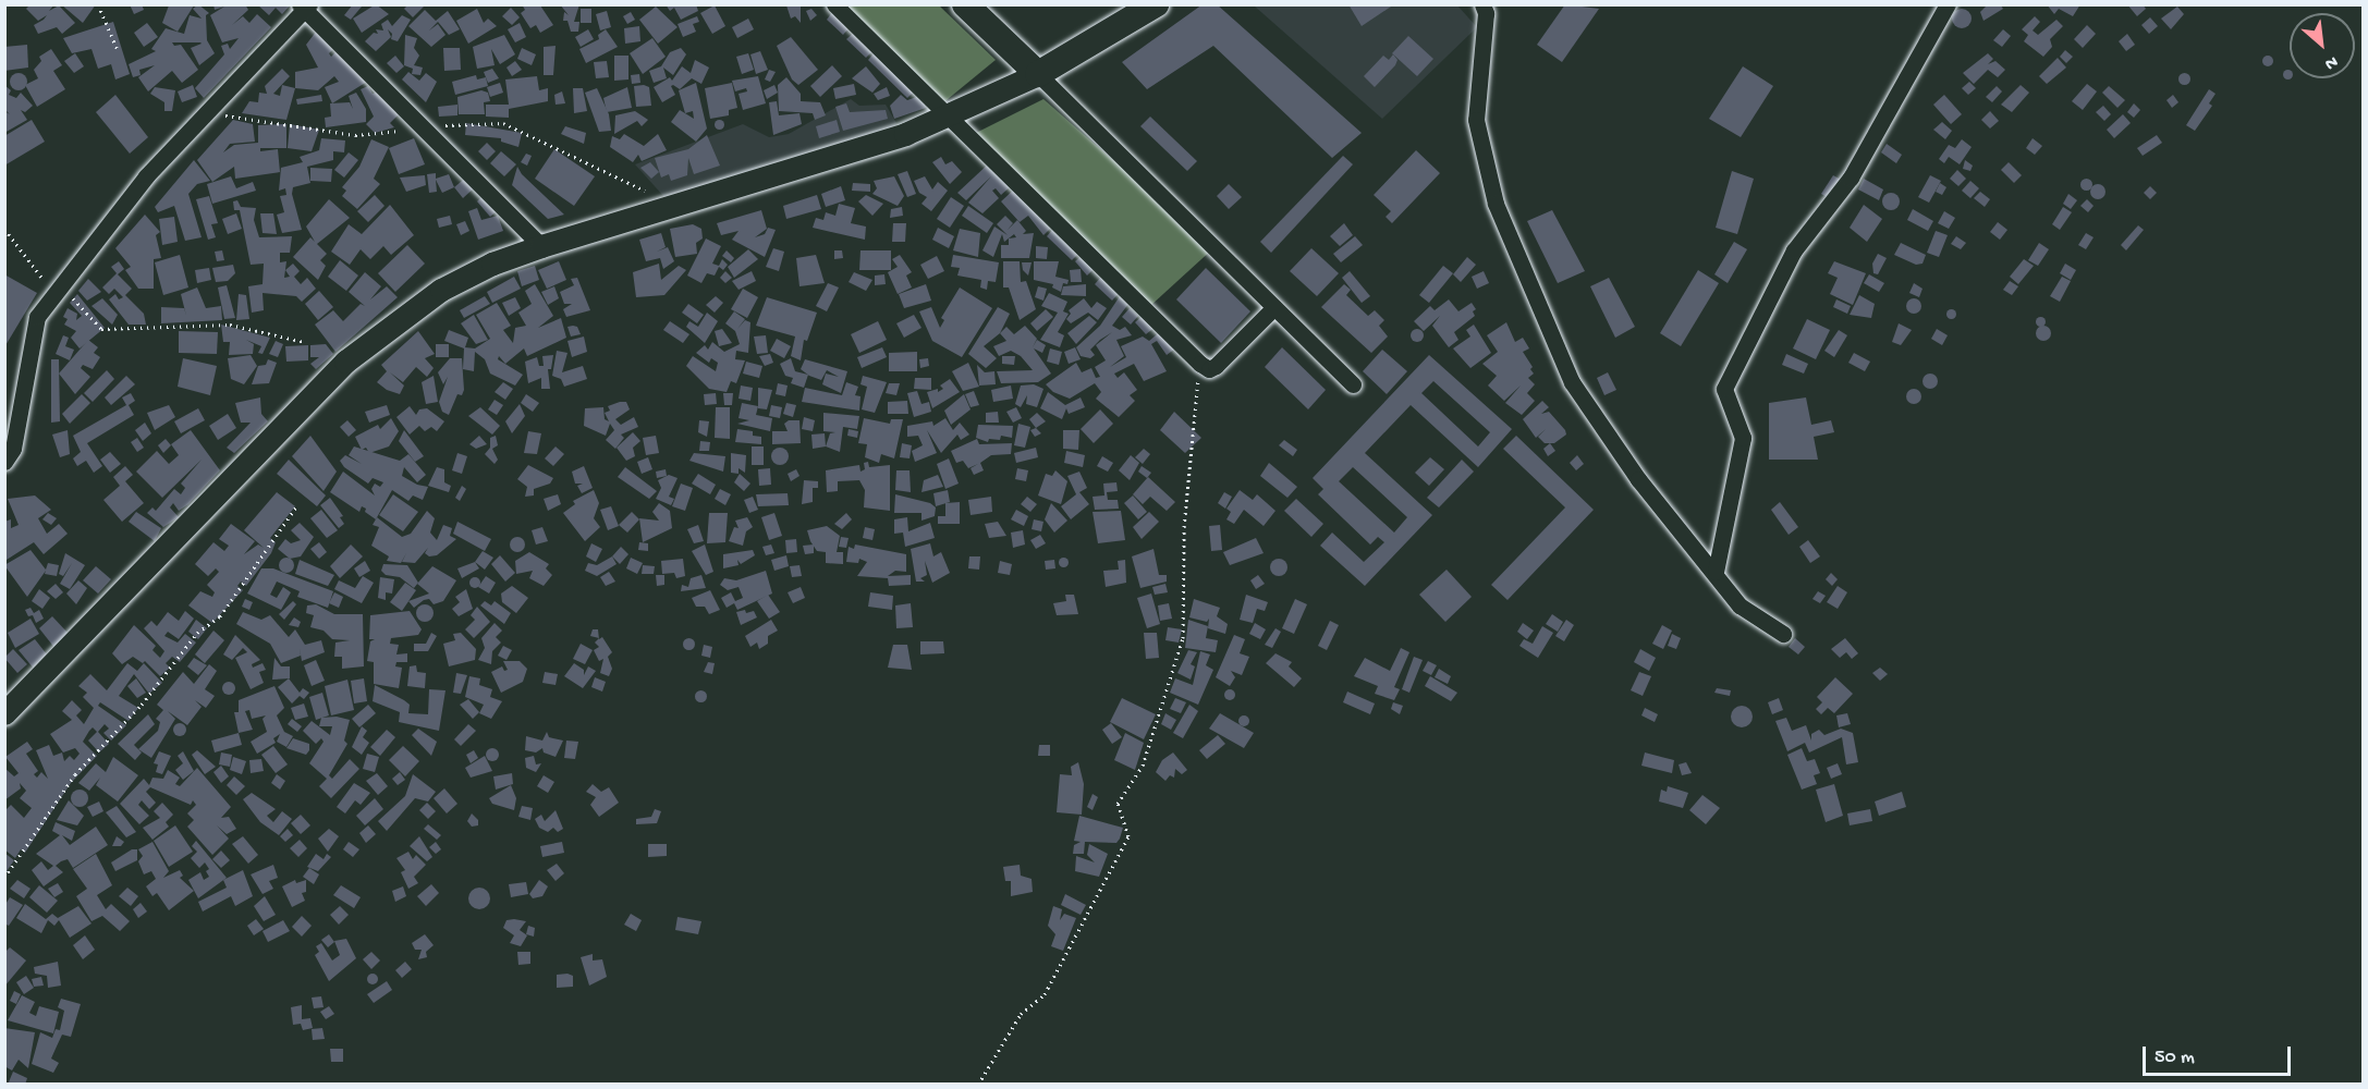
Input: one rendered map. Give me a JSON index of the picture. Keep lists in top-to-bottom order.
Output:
{
  "scale_bar": "50 m",
  "north": "bottom right"
}
